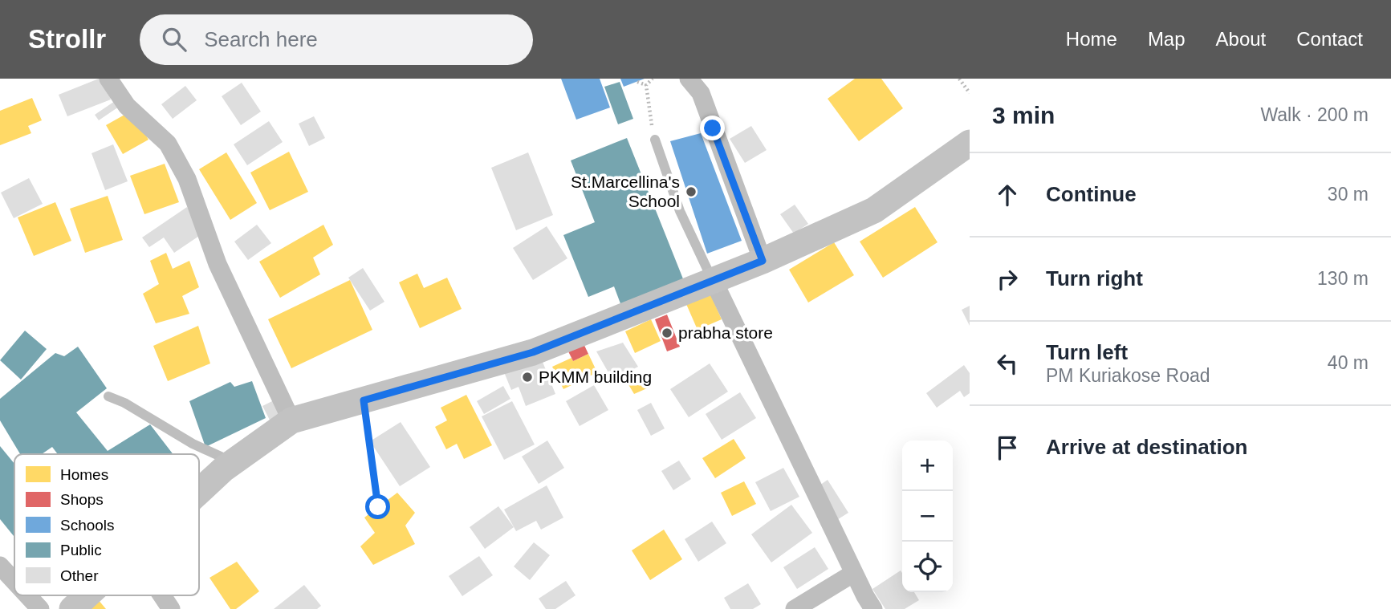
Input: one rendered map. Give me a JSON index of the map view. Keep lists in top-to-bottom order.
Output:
{
  "places": ["St.Marcellina's School", "prabha store", "PKMM building"],
  "legend": [
    "Homes",
    "Shops",
    "Schools",
    "Public",
    "Other"
  ],
  "page": {
    "header": "Strollr",
    "search": "Search here",
    "nav": [
      "Home",
      "Map",
      "About",
      "Contact"
    ],
    "heading": ["3 min", "Walk · 200 m"],
    "list": [
      ["Continue", "30 m"],
      ["Turn right", "130 m"],
      ["Turn left", "PM Kuriakose Road", "40 m"],
      "Arrive at destination"
    ],
    "map_buttons": ["+", "−"]
  }
}
